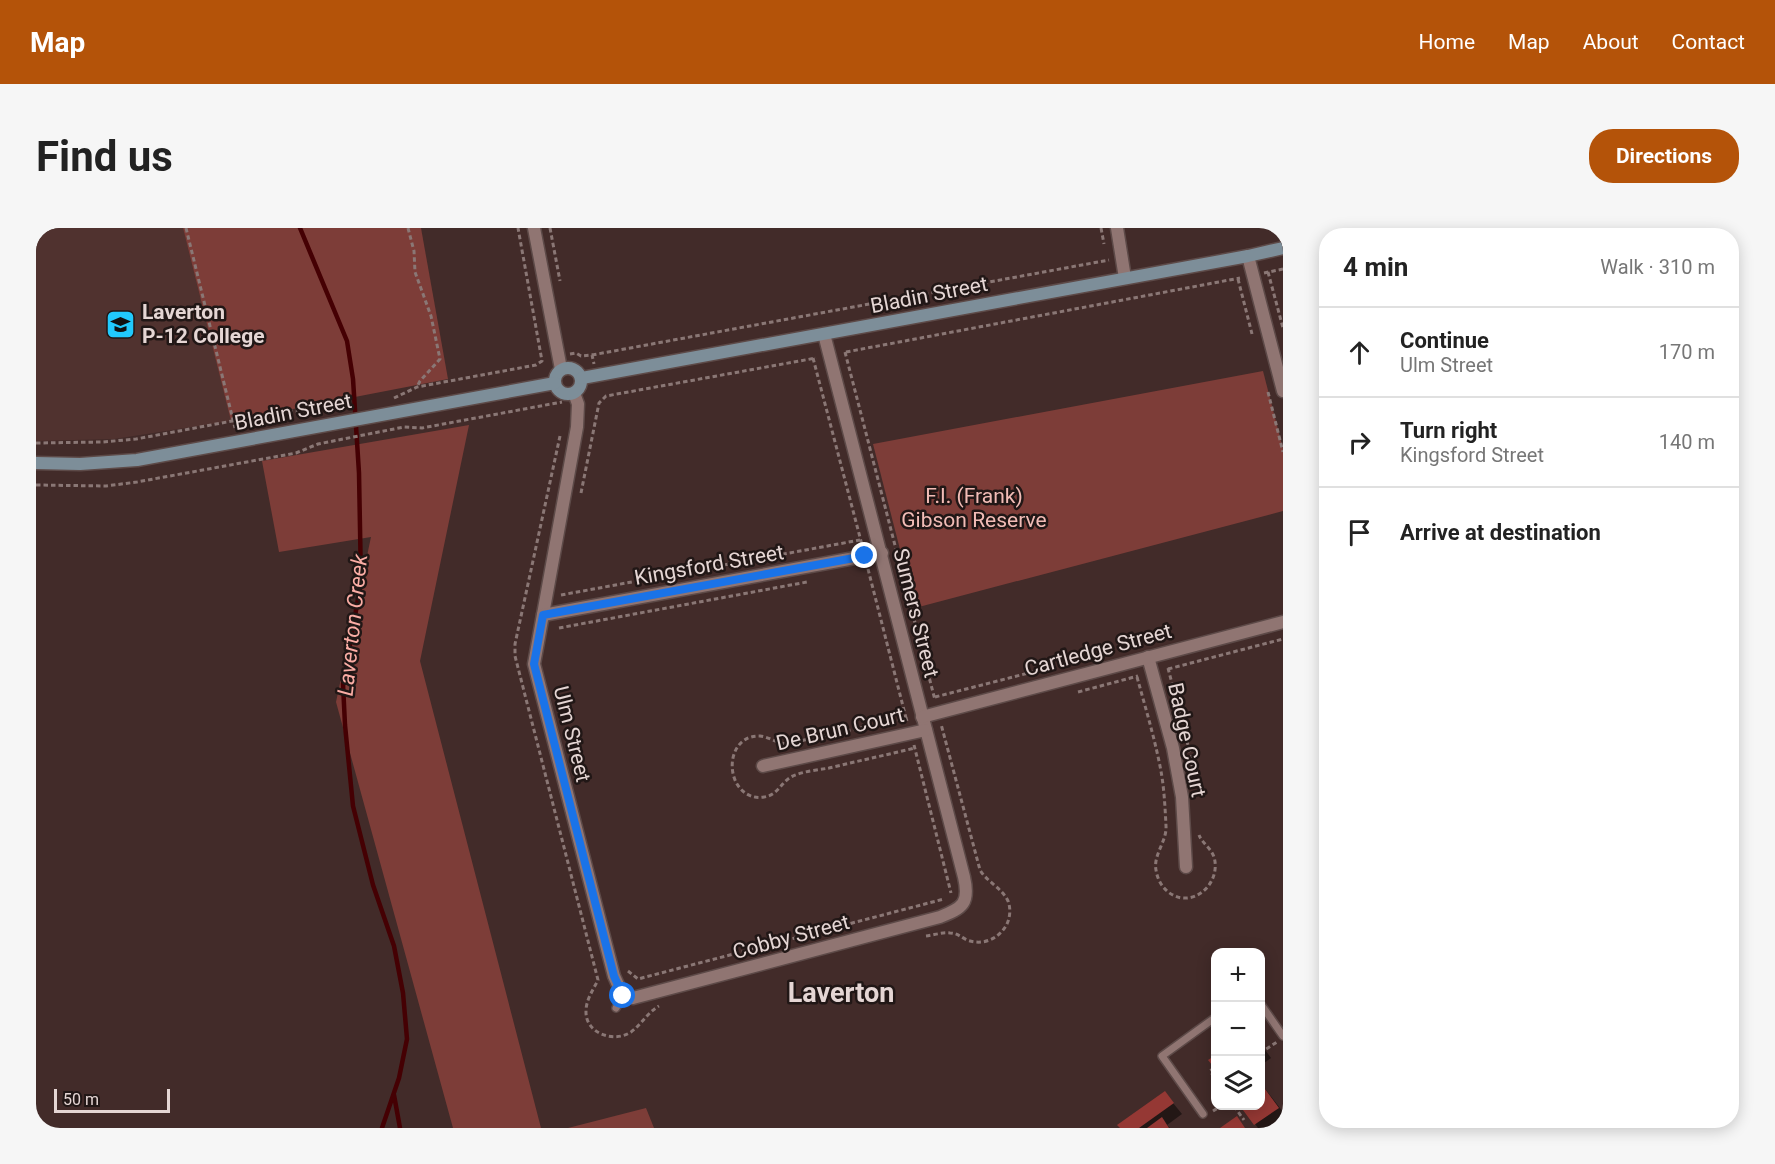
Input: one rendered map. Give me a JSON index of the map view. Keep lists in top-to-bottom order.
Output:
{
  "streets": {
    "street": [
      "Bladin Street",
      "Kingsford Street",
      "Sumers Street",
      "Cartledge Street",
      "De Brun Court",
      "Ulm Street",
      "Badge Court",
      "Cobby Street"
    ]
  },
  "crossings": [
    ["Bladin Street", "Sumers Street"],
    ["Bladin Street", "Ulm Street"],
    ["Kingsford Street", "Sumers Street"],
    ["Kingsford Street", "Ulm Street"],
    ["Sumers Street", "Cartledge Street"],
    ["Sumers Street", "De Brun Court"],
    ["Sumers Street", "Cobby Street"],
    ["Cartledge Street", "Badge Court"],
    ["Ulm Street", "Cobby Street"]
  ],
  "districts": ["Laverton"],
  "water": ["Laverton Creek"],
  "parks": ["F.I. (Frank) Gibson Reserve"],
  "places": {
    "school or university": ["Laverton P-12 College"]
  },
  "scale_bar": "50 m",
  "page": {
    "header": "Map",
    "nav": [
      "Home",
      "Map",
      "About",
      "Contact"
    ],
    "buttons": "Directions",
    "title": "Find us",
    "heading": ["4 min", "Walk · 310 m"],
    "list": [
      ["Continue", "Ulm Street", "170 m"],
      ["Turn right", "Kingsford Street", "140 m"],
      "Arrive at destination"
    ],
    "map_buttons": ["+", "−"],
    "scale": "50 m"
  }
}
